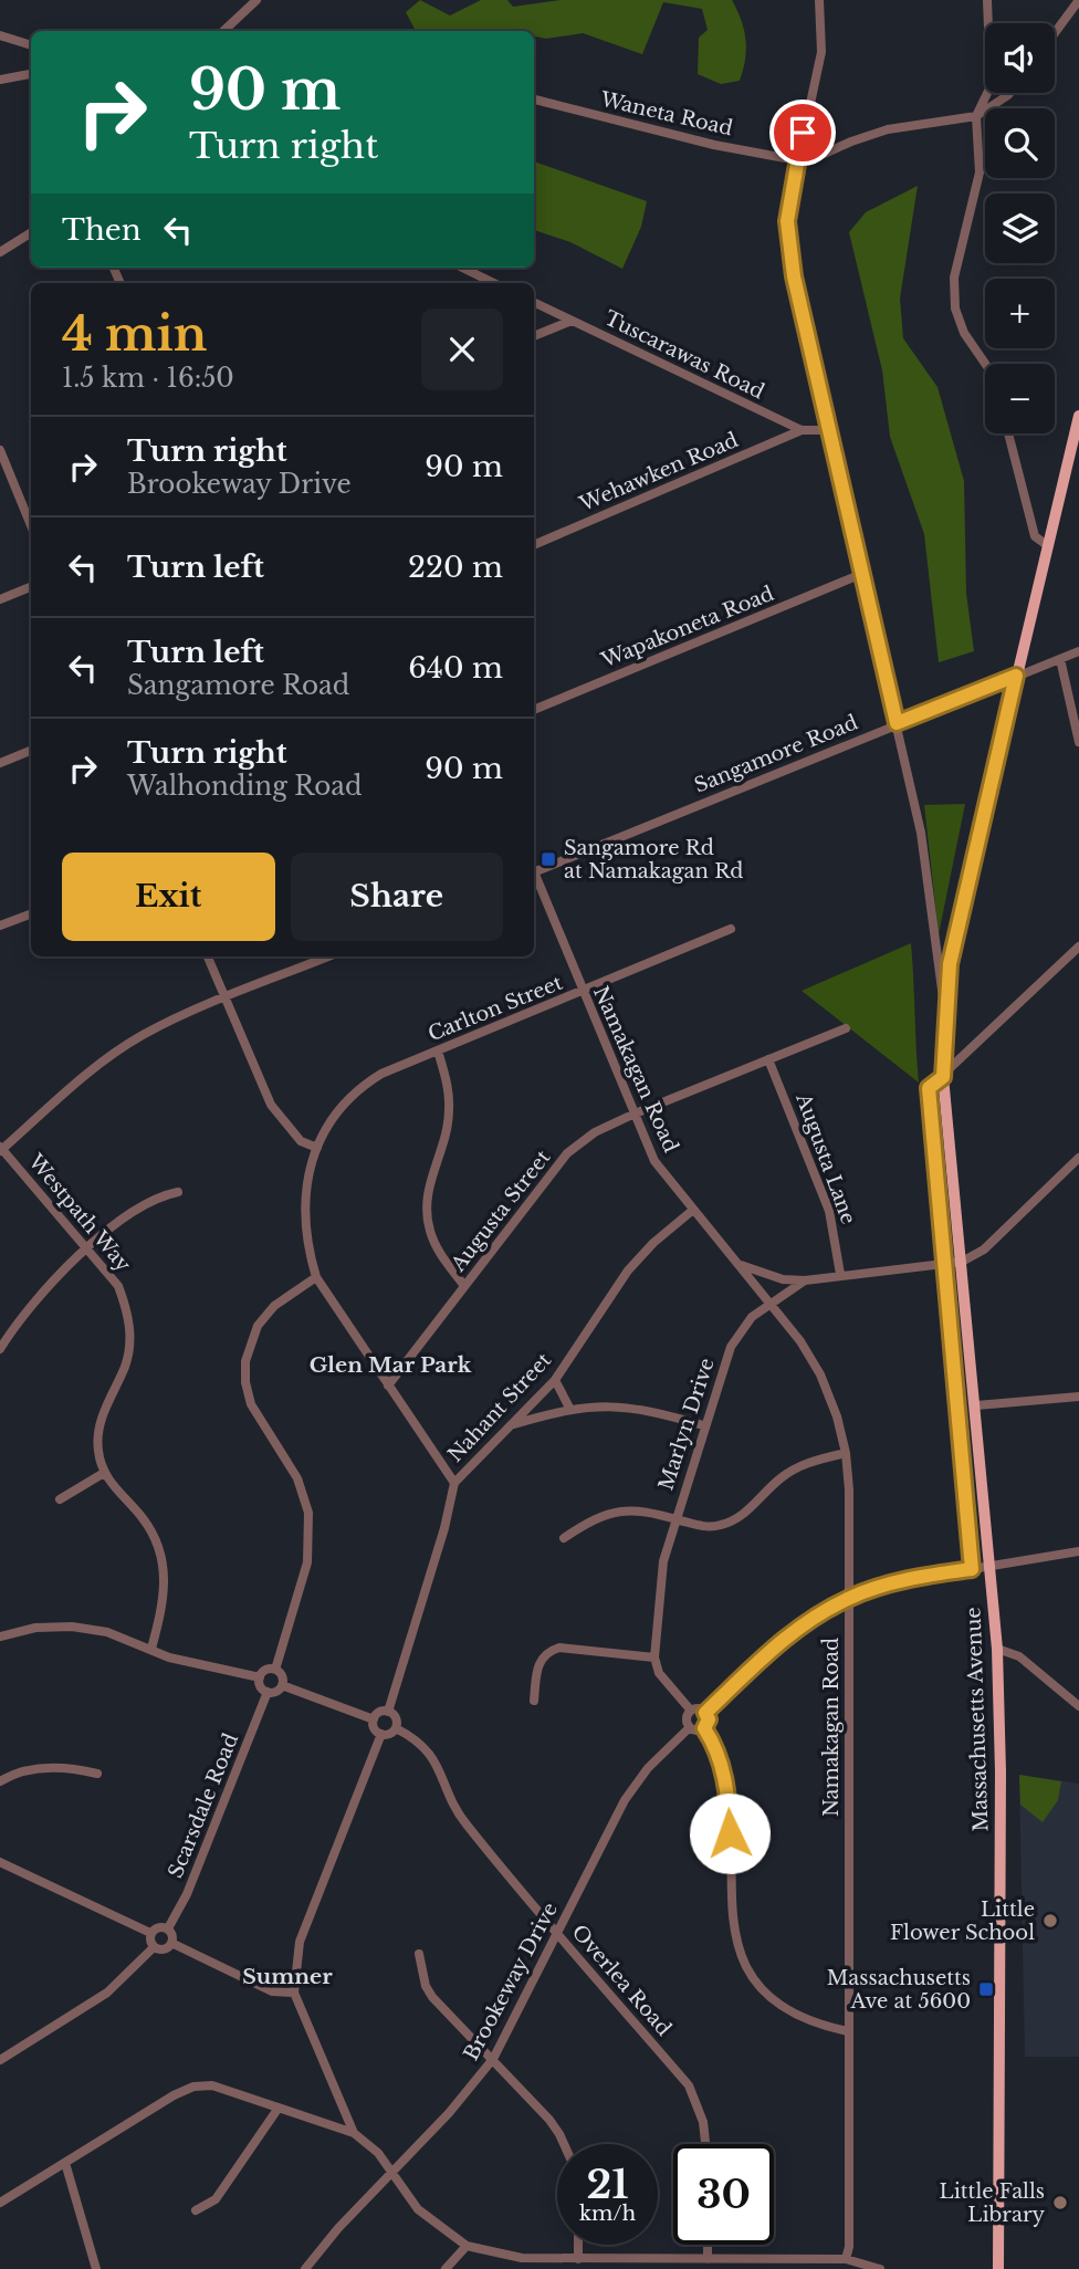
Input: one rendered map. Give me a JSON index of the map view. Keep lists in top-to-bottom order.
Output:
{
  "streets": {
    "main road": ["Massachusetts Avenue"],
    "street": [
      "Waneta Road",
      "Tuscarawas Road",
      "Wehawken Road",
      "Wapakoneta Road",
      "Sangamore Road",
      "Carlton Street",
      "Namakagan Road",
      "Augusta Lane",
      "Augusta Street",
      "Westpath Way",
      "Nahant Street",
      "Marlyn Drive",
      "Scarsdale Road",
      "Overlea Road",
      "Brookeway Drive"
    ]
  },
  "crossings": [
    ["Tuscarawas Road", "Wehawken Road"],
    ["Sangamore Road", "Massachusetts Avenue"],
    ["Carlton Street", "Namakagan Road"],
    ["Carlton Street", "Augusta Street"],
    ["Carlton Street", "Nahant Street"],
    ["Namakagan Road", "Augusta Street"],
    ["Namakagan Road", "Nahant Street"],
    ["Namakagan Road", "Marlyn Drive"],
    ["Augusta Lane", "Augusta Street"],
    ["Augusta Lane", "Marlyn Drive"],
    ["Nahant Street", "Overlea Road"],
    ["Marlyn Drive", "Massachusetts Avenue"],
    ["Overlea Road", "Brookeway Drive"]
  ],
  "districts": ["Glen Mar Park", "Sumner"],
  "places": {
    "transit": ["Sangamore Rd at Namakagan Rd", "Massachusetts Ave at 5600"],
    "other": ["Little Flower School", "Little Falls Library"]
  },
  "page": {
    "map_buttons": ["+", "−"],
    "turn": ["90 m", "Turn right"],
    "then": "Then",
    "heading": ["4 min", "1.5 km · 16:50"],
    "list": [
      {
        "name": "Turn right",
        "note": "Brookeway Drive",
        "value": "90 m"
      },
      {
        "name": "Turn left",
        "value": "220 m"
      },
      {
        "name": "Turn left",
        "note": "Sangamore Road",
        "value": "640 m"
      },
      {
        "name": "Turn right",
        "note": "Walhonding Road",
        "value": "90 m"
      }
    ],
    "buttons": ["Exit", "Share"],
    "speed": "21 km/h",
    "limit": "30"
  }
}
